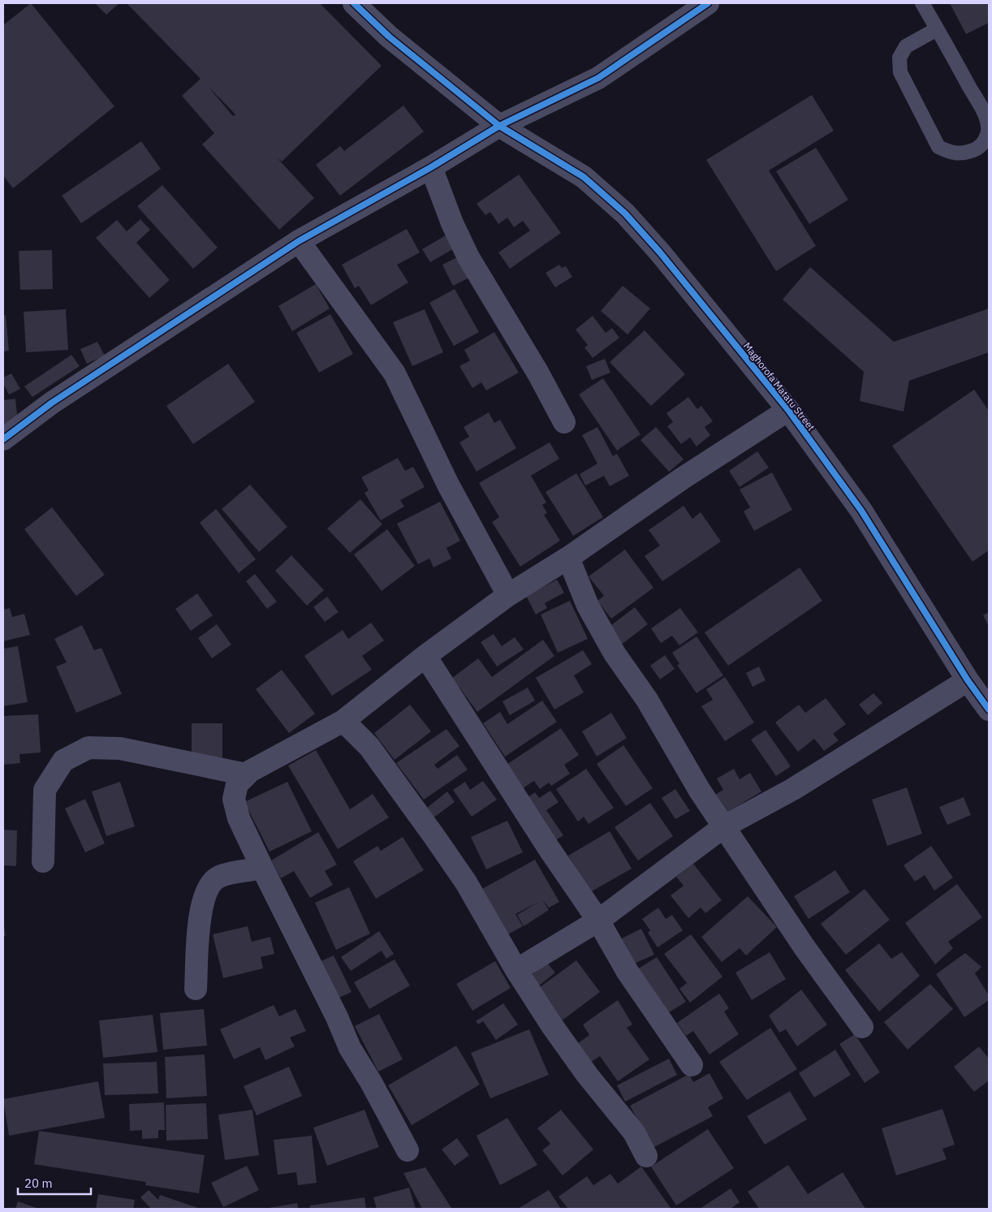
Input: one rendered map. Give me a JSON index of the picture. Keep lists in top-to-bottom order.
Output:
{
  "streets": {
    "street": ["Maghorofa Matatu Street"]
  },
  "scale_bar": "20 m"
}
